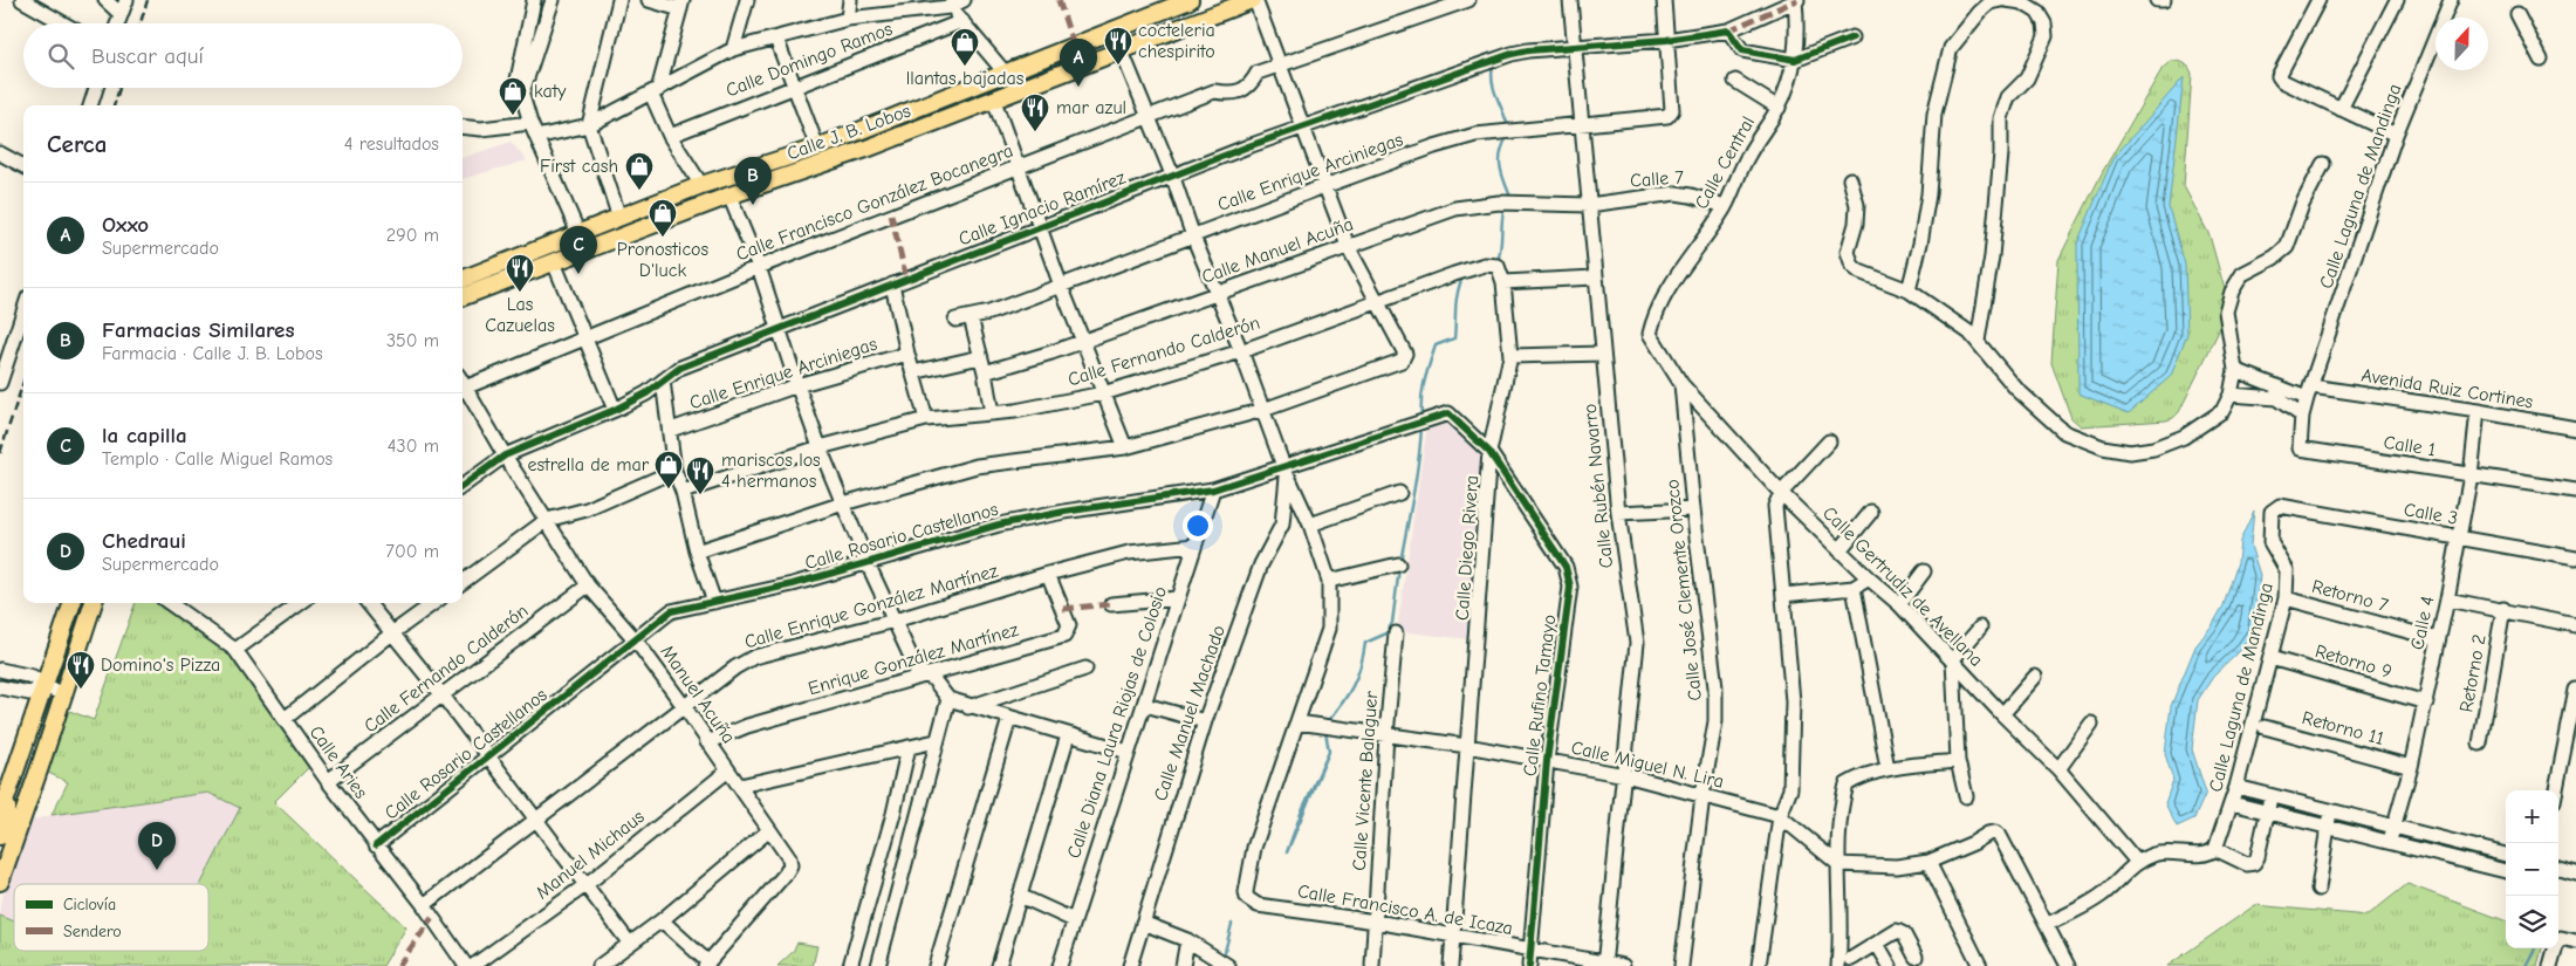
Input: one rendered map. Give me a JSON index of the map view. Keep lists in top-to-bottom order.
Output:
{
  "streets": {
    "main road": ["Calle J. B. Lobos"],
    "street": [
      "Calle Domingo Ramos",
      "Calle Central",
      "Calle Enrique Arciniegas",
      "Calle 7",
      "Calle Laguna de Mandinga",
      "Calle Francisco González Bocanegra",
      "Calle Ignacio Ramírez",
      "Calle Manuel Acuña",
      "Calle Fernando Calderón",
      "Avenida Ruiz Cortines",
      "Calle 1",
      "Calle Rubén Navarro",
      "Calle 3",
      "Calle Rosario Castellanos",
      "Calle Diego Rivera",
      "Calle Gertrudiz de Avellana",
      "Calle José Clemente Orozco",
      "Retorno 7",
      "Calle Enrique González Martínez",
      "Calle 4",
      "Enrique González Martínez",
      "Retorno 9",
      "Retorno 2",
      "Manuel Acuña",
      "Calle Rufino Tamayo",
      "Calle Manuel Machado",
      "Calle Diana Laura Riojas de Colosio",
      "Retorno 11",
      "Calle Aries",
      "Calle Miguel N. Lira",
      "Calle Vicente Balaguer",
      "Manuel Michaus",
      "Calle Francisco A. de Icaza"
    ]
  },
  "crossings": [
    ["Calle J. B. Lobos", "Calle Manuel Machado"],
    ["Calle Central", "Calle 7"],
    ["Calle Central", "Calle Gertrudiz de Avellana"],
    ["Calle Enrique Arciniegas", "Calle Ignacio Ramírez"],
    ["Calle Enrique Arciniegas", "Calle Rubén Navarro"],
    ["Calle Enrique Arciniegas", "Calle Manuel Machado"],
    ["Calle 7", "Calle Manuel Acuña"],
    ["Calle 7", "Calle Rubén Navarro"],
    ["Calle Laguna de Mandinga", "Avenida Ruiz Cortines"],
    ["Calle Laguna de Mandinga", "Calle 1"],
    ["Calle Laguna de Mandinga", "Calle 3"],
    ["Calle Laguna de Mandinga", "Retorno 7"],
    ["Calle Laguna de Mandinga", "Retorno 9"],
    ["Calle Francisco González Bocanegra", "Calle Manuel Machado"],
    ["Calle Ignacio Ramírez", "Calle Rubén Navarro"],
    ["Calle Ignacio Ramírez", "Manuel Acuña"],
    ["Calle Ignacio Ramírez", "Calle Manuel Machado"],
    ["Calle Manuel Acuña", "Calle Rubén Navarro"],
    ["Calle Manuel Acuña", "Calle Manuel Machado"],
    ["Calle Fernando Calderón", "Calle Diego Rivera"],
    ["Calle Fernando Calderón", "Manuel Acuña"],
    ["Calle Fernando Calderón", "Calle Manuel Machado"],
    ["Calle Fernando Calderón", "Calle Aries"],
    ["Avenida Ruiz Cortines", "Calle 1"],
    ["Avenida Ruiz Cortines", "Calle 4"],
    ["Calle 1", "Calle 4"],
    ["Calle Rubén Navarro", "Calle Miguel N. Lira"],
    ["Calle Rubén Navarro", "Calle Francisco A. de Icaza"],
    ["Calle 3", "Calle 4"],
    ["Calle Rosario Castellanos", "Calle Diego Rivera"],
    ["Calle Rosario Castellanos", "Manuel Acuña"],
    ["Calle Rosario Castellanos", "Calle Rufino Tamayo"],
    ["Calle Rosario Castellanos", "Calle Manuel Machado"],
    ["Calle Rosario Castellanos", "Calle Diana Laura Riojas de Colosio"],
    ["Calle Rosario Castellanos", "Calle Aries"],
    ["Calle Diego Rivera", "Calle Rufino Tamayo"],
    ["Calle Diego Rivera", "Calle Miguel N. Lira"],
    ["Calle Diego Rivera", "Calle Francisco A. de Icaza"],
    ["Calle Gertrudiz de Avellana", "Calle José Clemente Orozco"],
    ["Calle José Clemente Orozco", "Calle Miguel N. Lira"],
    ["Retorno 7", "Calle 4"],
    ["Calle Enrique González Martínez", "Enrique González Martínez"],
    ["Calle Enrique González Martínez", "Manuel Acuña"],
    ["Calle Enrique González Martínez", "Calle Diana Laura Riojas de Colosio"],
    ["Calle Enrique González Martínez", "Calle Aries"],
    ["Calle 4", "Retorno 9"],
    ["Calle 4", "Retorno 11"],
    ["Enrique González Martínez", "Manuel Acuña"],
    ["Manuel Acuña", "Manuel Michaus"],
    ["Calle Rufino Tamayo", "Calle Miguel N. Lira"],
    ["Calle Rufino Tamayo", "Calle Francisco A. de Icaza"],
    ["Calle Manuel Machado", "Calle Miguel N. Lira"],
    ["Calle Manuel Machado", "Calle Francisco A. de Icaza"],
    ["Calle Miguel N. Lira", "Calle Vicente Balaguer"],
    ["Calle Vicente Balaguer", "Calle Francisco A. de Icaza"]
  ],
  "places": {
    "restaurant": [
      "cocteleria chespirito",
      "mar azul",
      "Las Cazuelas",
      "mariscos los 4 hermanos",
      "Domino's Pizza"
    ],
    "shop": [
      "llantas bajadas",
      "katy",
      "First cash",
      "Pronosticos D'luck",
      "estrella de mar"
    ]
  },
  "legend": ["Ciclovía", "Sendero"],
  "north": "top",
  "page": {
    "search": "Buscar aquí",
    "pins": [
      "A",
      "B",
      "C",
      "D"
    ],
    "heading": ["Cerca", "4 resultados"],
    "list": [
      {
        "mark": "A",
        "name": "Oxxo",
        "note": "Supermercado",
        "value": "290 m"
      },
      {
        "mark": "B",
        "name": "Farmacias Similares",
        "note": "Farmacia · Calle J. B. Lobos",
        "value": "350 m"
      },
      {
        "mark": "C",
        "name": "la capilla",
        "note": "Templo · Calle Miguel Ramos",
        "value": "430 m"
      },
      {
        "mark": "D",
        "name": "Chedraui",
        "note": "Supermercado",
        "value": "700 m"
      }
    ],
    "map_buttons": ["+", "−"]
  }
}
